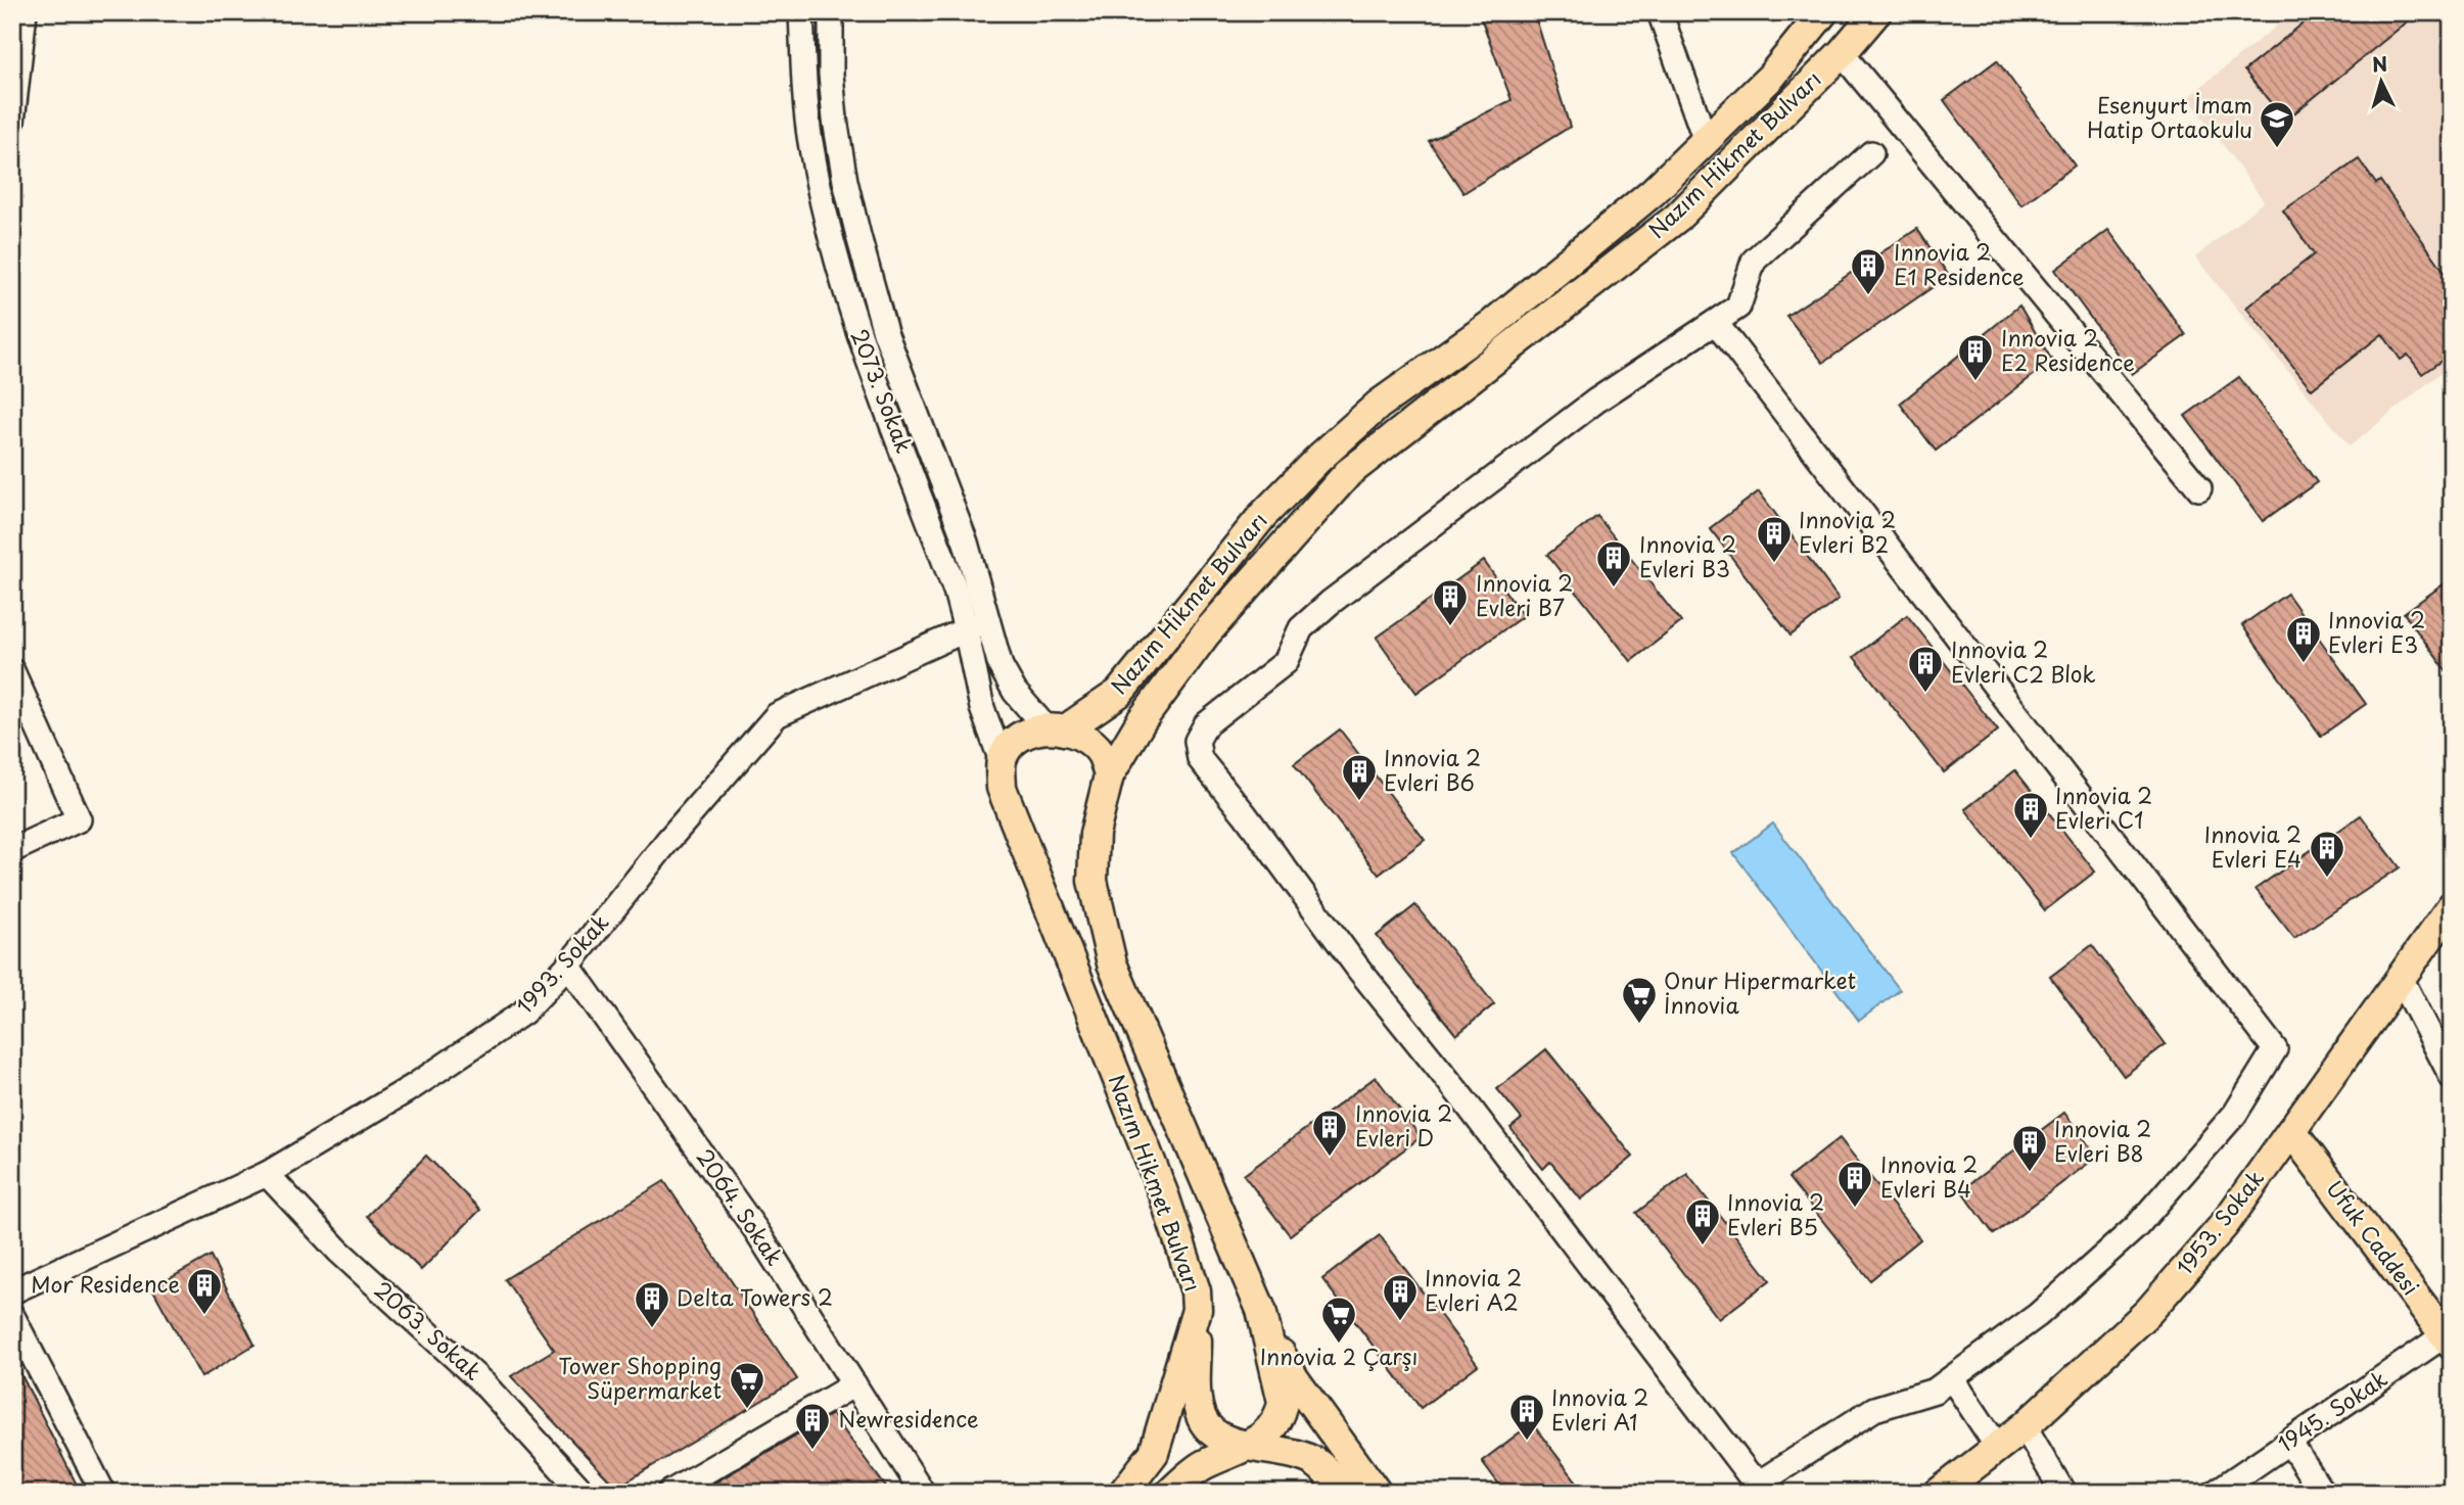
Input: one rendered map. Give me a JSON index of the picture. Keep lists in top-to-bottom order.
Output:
{
  "streets": {
    "main road": ["Nazım Hikmet Bulvarı", "1953. Sokak", "Ufuk Caddesi"],
    "street": [
      "2073. Sokak",
      "1993. Sokak",
      "2064. Sokak",
      "2063. Sokak",
      "1945. Sokak"
    ]
  },
  "crossings": [
    ["Nazım Hikmet Bulvarı", "2073. Sokak"],
    ["2073. Sokak", "1993. Sokak"],
    ["1993. Sokak", "2064. Sokak"],
    ["1993. Sokak", "2063. Sokak"],
    ["1953. Sokak", "Ufuk Caddesi"],
    ["Ufuk Caddesi", "1945. Sokak"]
  ],
  "places": {
    "school or university": ["Esenyurt İmam Hatip Ortaokulu"],
    "building": [
      "Innovia 2 E1 Residence",
      "Innovia 2 E2 Residence",
      "Innovia 2 Evleri B2",
      "Innovia 2 Evleri B3",
      "Innovia 2 Evleri B7",
      "Innovia 2 Evleri E3",
      "Innovia 2 Evleri C2 Blok",
      "Innovia 2 Evleri B6",
      "Innovia 2 Evleri C1",
      "Innovia 2 Evleri E4",
      "Innovia 2 Evleri D",
      "Innovia 2 Evleri B8",
      "Innovia 2 Evleri B4",
      "Innovia 2 Evleri B5",
      "Mor Residence",
      "Innovia 2 Evleri A2",
      "Delta Towers 2",
      "Innovia 2 Evleri A1",
      "Newresidence"
    ],
    "supermarket": ["Onur Hipermarket İnnovia", "Innovia 2 Çarşı", "Tower Shopping Süpermarket"]
  },
  "north": "top"
}
